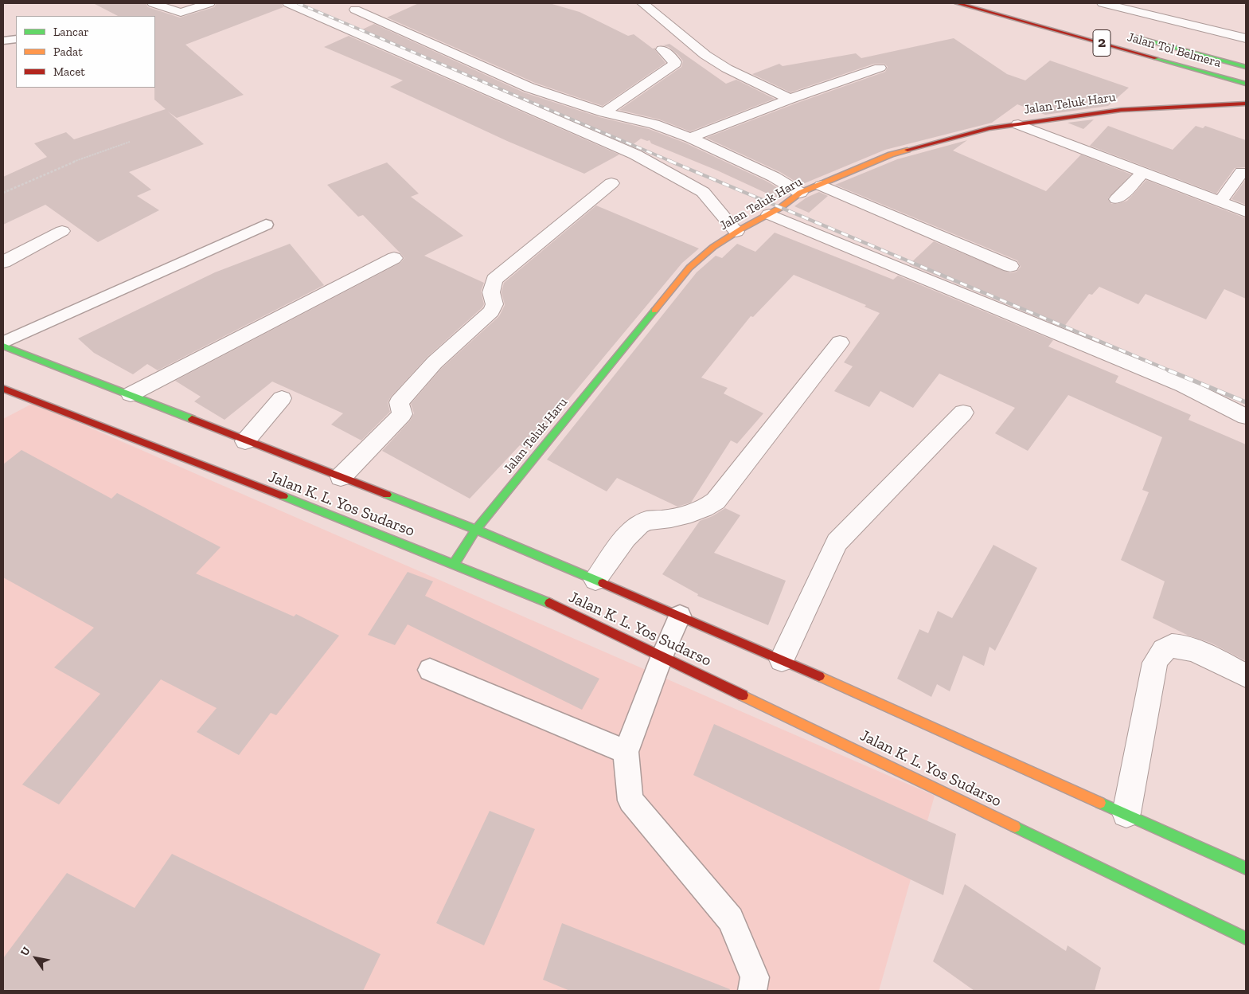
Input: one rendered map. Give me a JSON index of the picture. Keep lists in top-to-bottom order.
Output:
{
  "streets": {
    "main road": [
      "2",
      "Jalan Tol Belmera",
      "Jalan Teluk Haru",
      "Jalan K. L. Yos Sudarso"
    ]
  },
  "crossings": [
    ["Jalan Teluk Haru", "Jalan K. L. Yos Sudarso"]
  ],
  "legend": ["Lancar", "Padat", "Macet"],
  "north": "top left"
}
